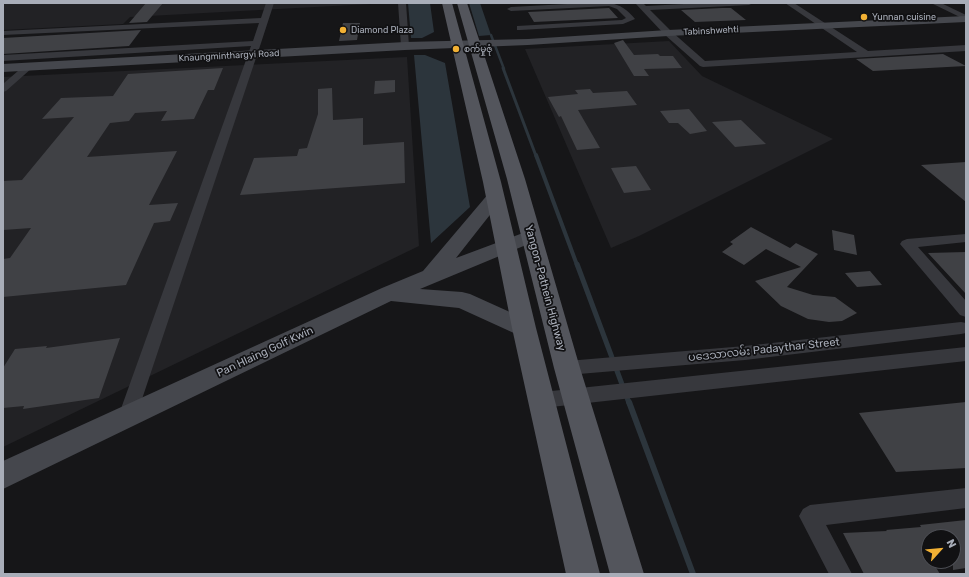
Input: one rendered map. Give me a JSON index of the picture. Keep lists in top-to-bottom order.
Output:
{
  "streets": {
    "main road": ["Yangon-Pathein Highway"],
    "street": [
      "Tabinshwehti",
      "Knaungminthargyi Road",
      "ပဒေသာလမ်း Padaythar Street",
      "Pan Hlaing Golf Kwin"
    ]
  },
  "crossings": [
    ["Tabinshwehti", "Knaungminthargyi Road"],
    ["Tabinshwehti", "Yangon-Pathein Highway"],
    ["Yangon-Pathein Highway", "ပဒေသာလမ်း Padaythar Street"],
    ["Yangon-Pathein Highway", "Pan Hlaing Golf Kwin"]
  ],
  "places": ["Yunnan cuisine", "Diamond Plaza", "စက်မှုဇုံ"],
  "north": "top right"
}
